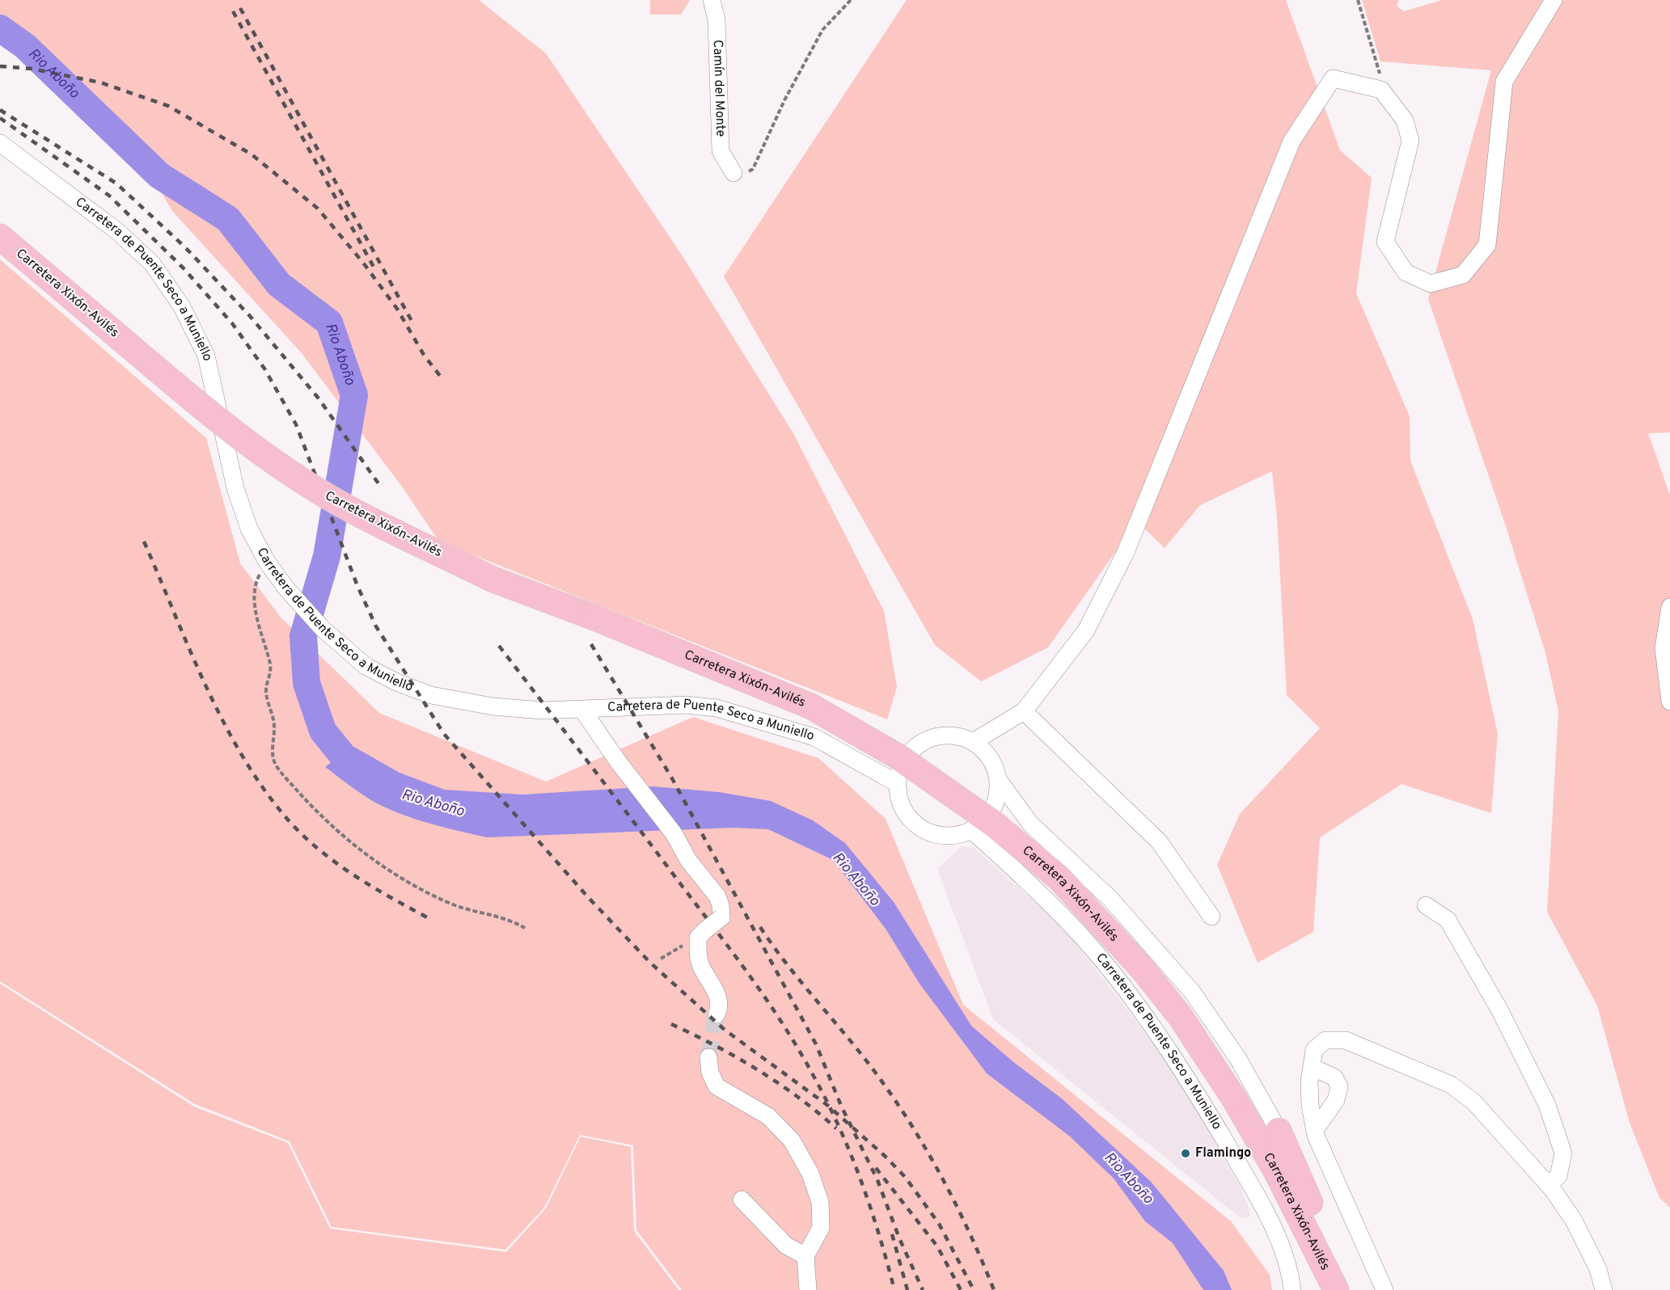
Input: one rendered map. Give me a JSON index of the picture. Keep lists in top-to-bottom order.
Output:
{
  "streets": {
    "highway": ["Carretera Xixón-Avilés"],
    "street": ["Camín del Monte", "Carretera de Puente Seco a Muniello"]
  },
  "water": ["Rio Aboño"],
  "places": ["Flamingo"]
}
